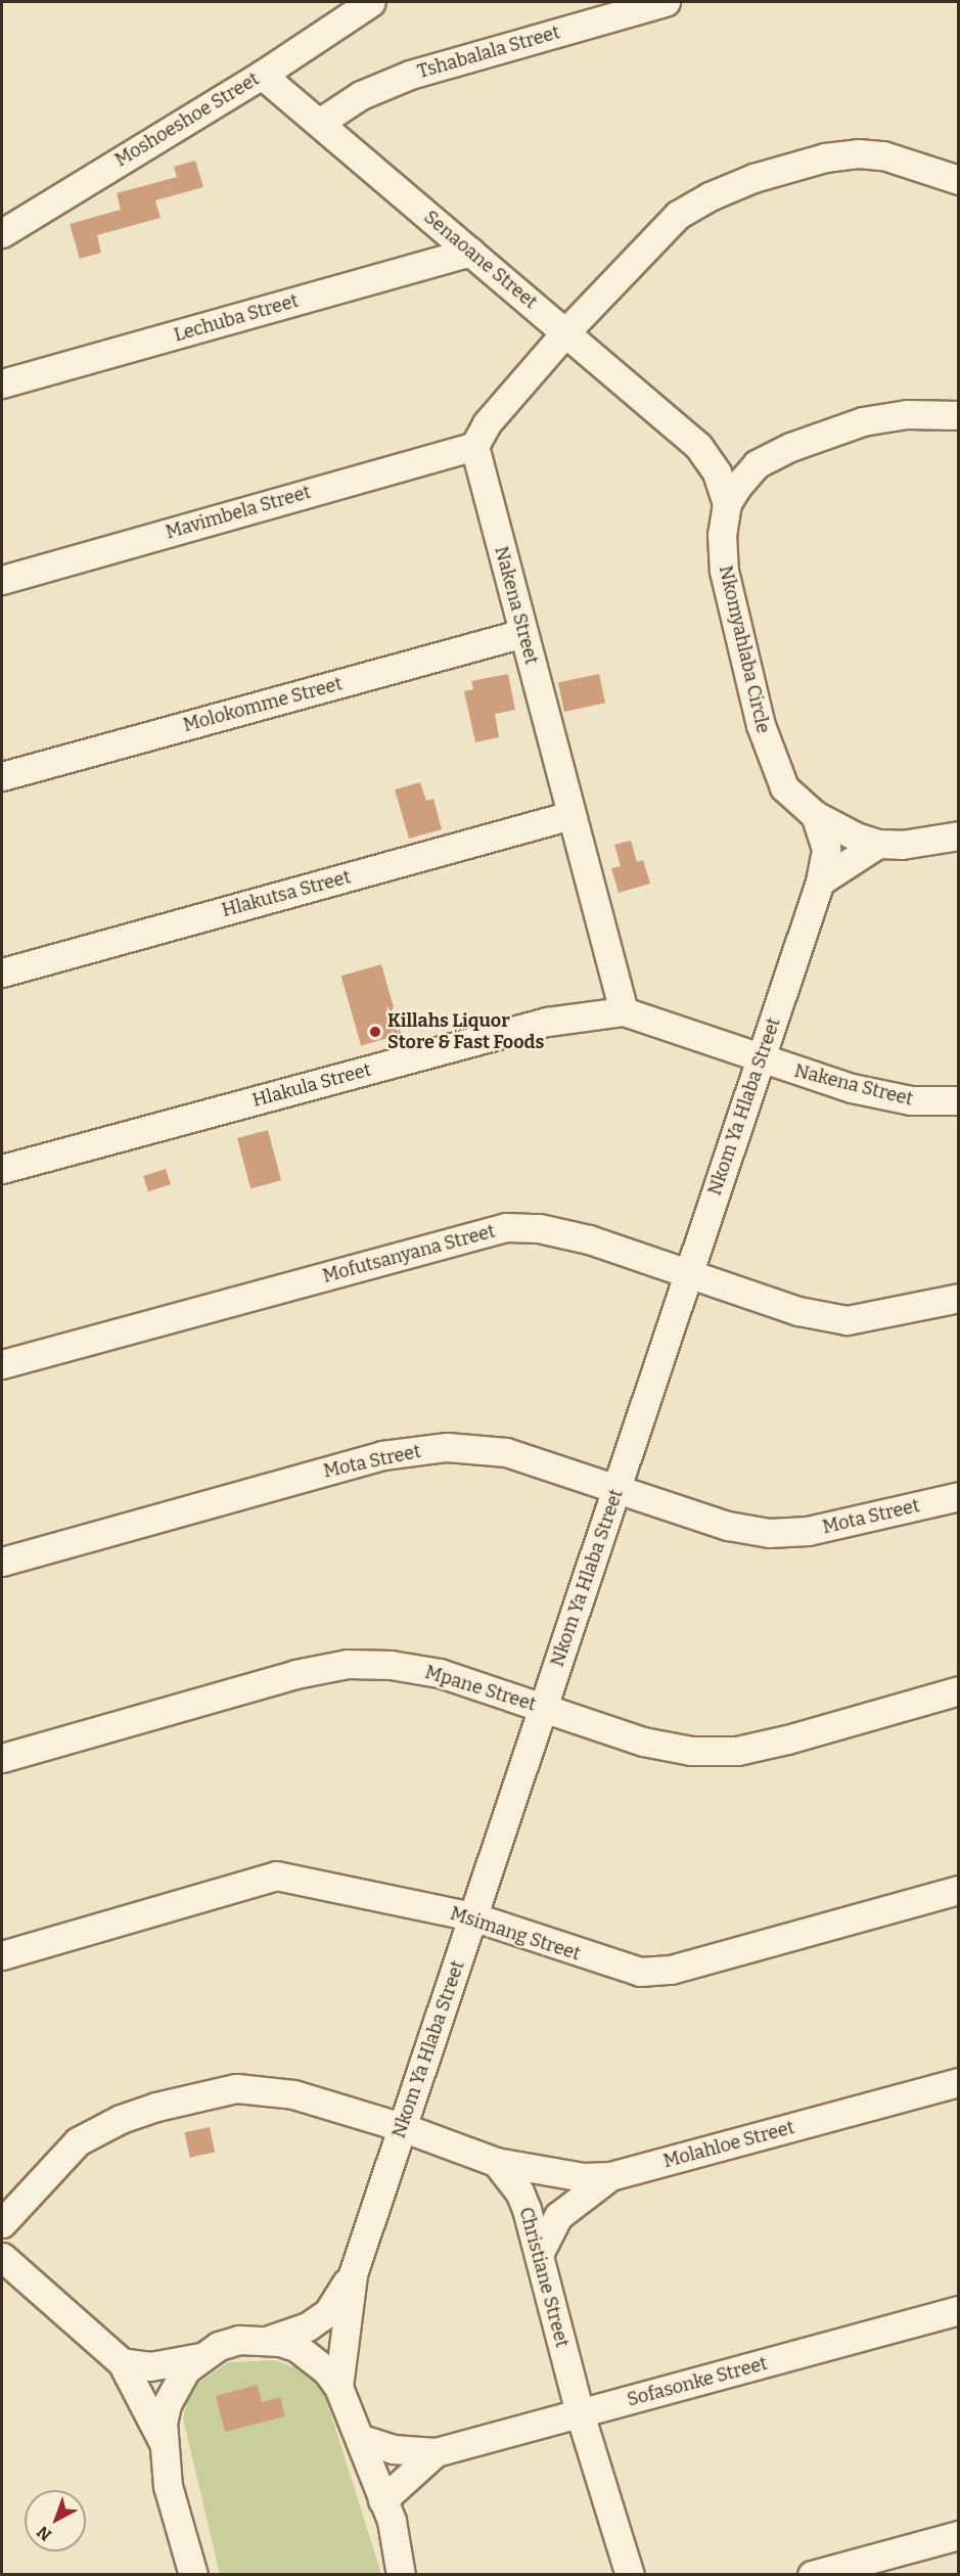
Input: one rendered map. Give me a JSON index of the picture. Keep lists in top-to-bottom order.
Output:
{
  "streets": {
    "street": [
      "Tshabalala Street",
      "Moshoeshoe Street",
      "Senaoane Street",
      "Lechuba Street",
      "Mavimbela Street",
      "Nakena Street",
      "Nkomyahlaba Circle",
      "Molokomme Street",
      "Hlakutsa Street",
      "Hlakula Street",
      "Nkom Ya Hlaba Street",
      "Mofutsanyana Street",
      "Mota Street",
      "Mpane Street",
      "Msimang Street",
      "Molahloe Street",
      "Christiane Street",
      "Sofasonke Street"
    ]
  },
  "crossings": [
    ["Tshabalala Street", "Senaoane Street"],
    ["Moshoeshoe Street", "Senaoane Street"],
    ["Senaoane Street", "Lechuba Street"],
    ["Senaoane Street", "Nkomyahlaba Circle"],
    ["Mavimbela Street", "Nakena Street"],
    ["Nakena Street", "Molokomme Street"],
    ["Nakena Street", "Hlakutsa Street"],
    ["Nakena Street", "Hlakula Street"],
    ["Nakena Street", "Nkom Ya Hlaba Street"],
    ["Nkomyahlaba Circle", "Nkom Ya Hlaba Street"],
    ["Nkom Ya Hlaba Street", "Mofutsanyana Street"],
    ["Nkom Ya Hlaba Street", "Mota Street"],
    ["Nkom Ya Hlaba Street", "Mpane Street"],
    ["Nkom Ya Hlaba Street", "Msimang Street"],
    ["Molahloe Street", "Christiane Street"],
    ["Christiane Street", "Sofasonke Street"]
  ],
  "places": ["Killahs Liquor Store & Fast Foods"],
  "north": "bottom left"
}
